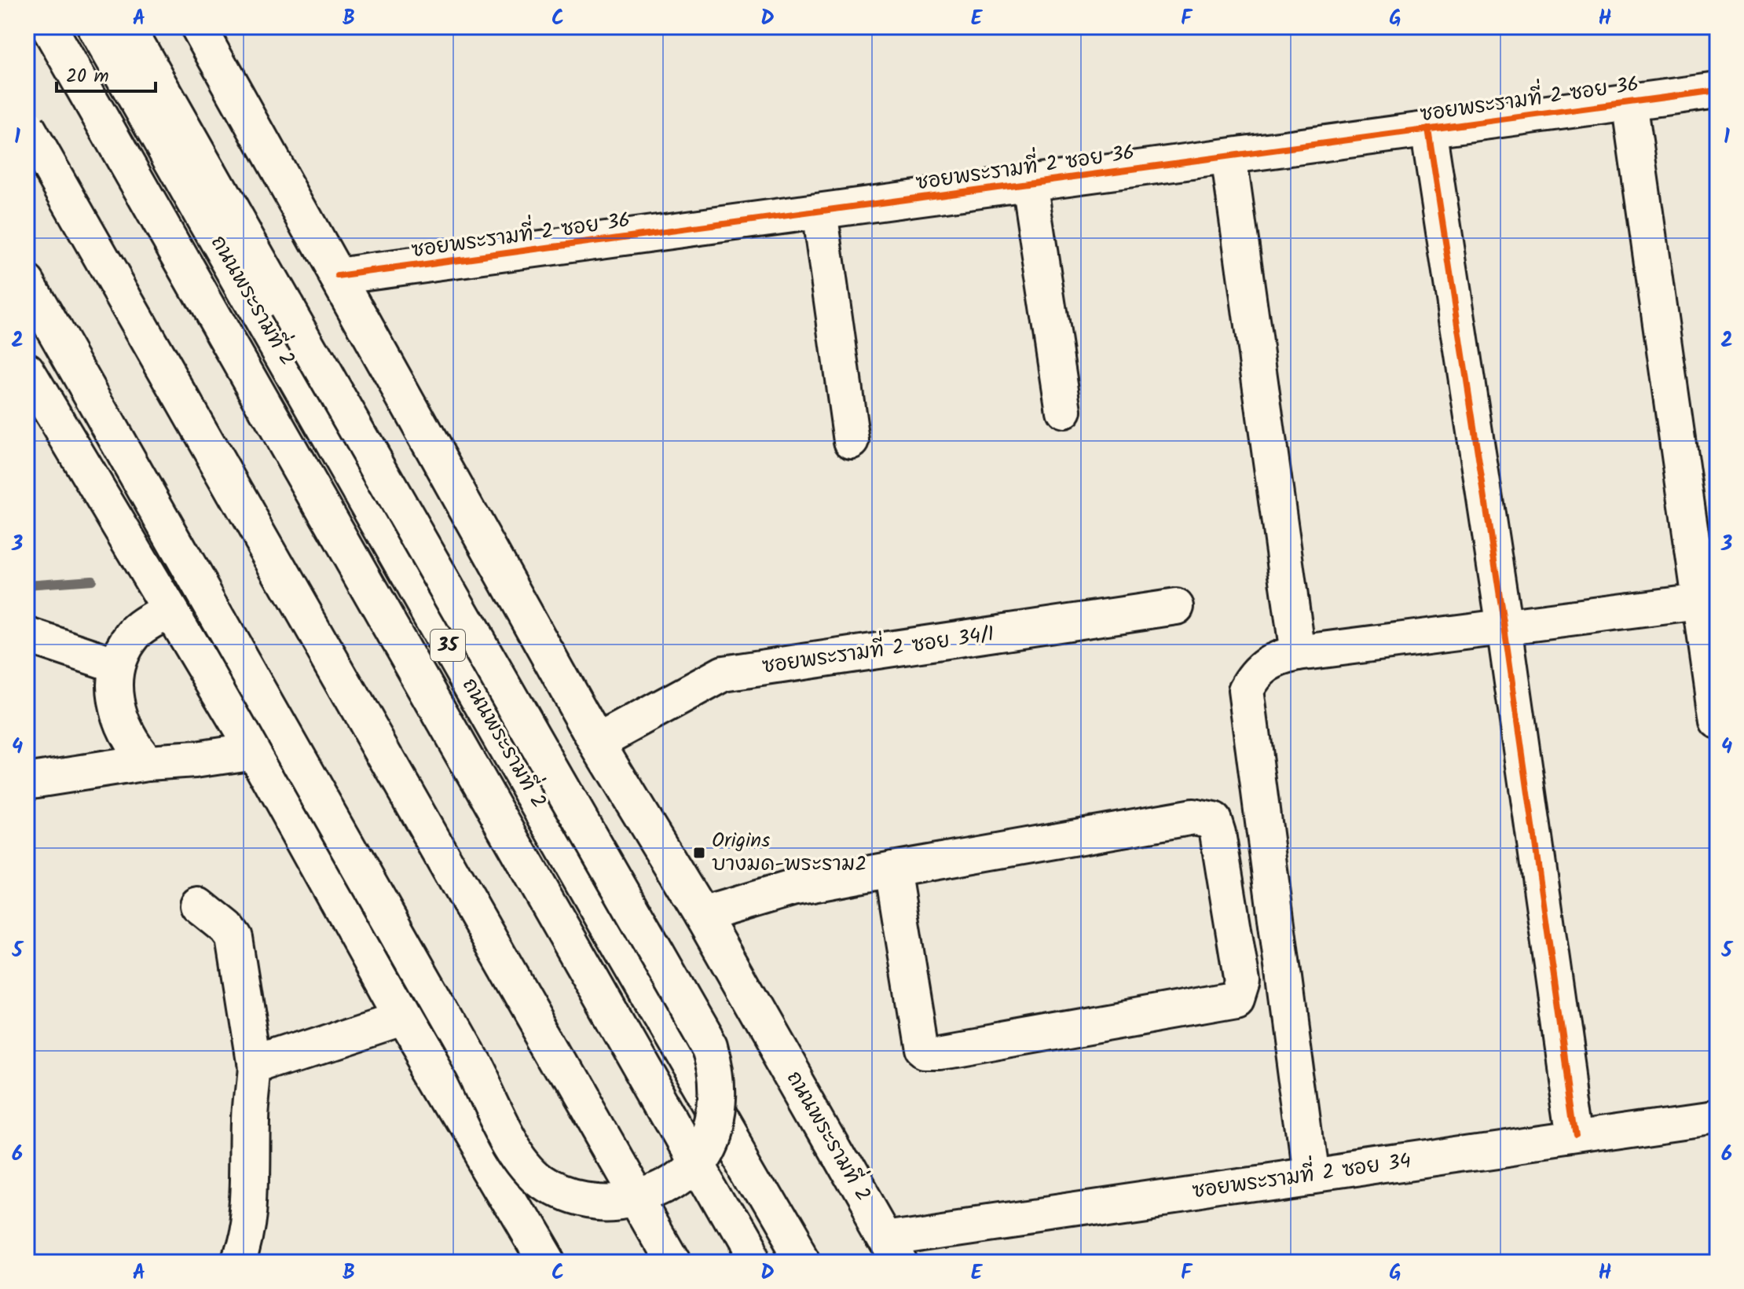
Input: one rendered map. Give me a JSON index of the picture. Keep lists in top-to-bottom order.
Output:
{
  "streets": {
    "main road": [
      "ซอยพระรามที่ 2 ซอย 36",
      "ถนนพระรามที่ 2",
      "35",
      "ซอยพระรามที่ 2 ซอย 34/1",
      "ซอยพระรามที่ 2 ซอย 34"
    ]
  },
  "crossings": [
    ["ซอยพระรามที่ 2 ซอย 36", "ถนนพระรามที่ 2"],
    ["ถนนพระรามที่ 2", "ซอยพระรามที่ 2 ซอย 34/1"],
    ["ถนนพระรามที่ 2", "ซอยพระรามที่ 2 ซอย 34"]
  ],
  "places": {
    "transit": ["Origins บางมด-พระราม2"]
  },
  "scale_bar": "20 m",
  "grid": {
    "columns": [
      "A",
      "B",
      "C",
      "D",
      "E",
      "F",
      "G",
      "H"
    ],
    "rows": [
      "1",
      "2",
      "3",
      "4",
      "5",
      "6"
    ]
  }
}
